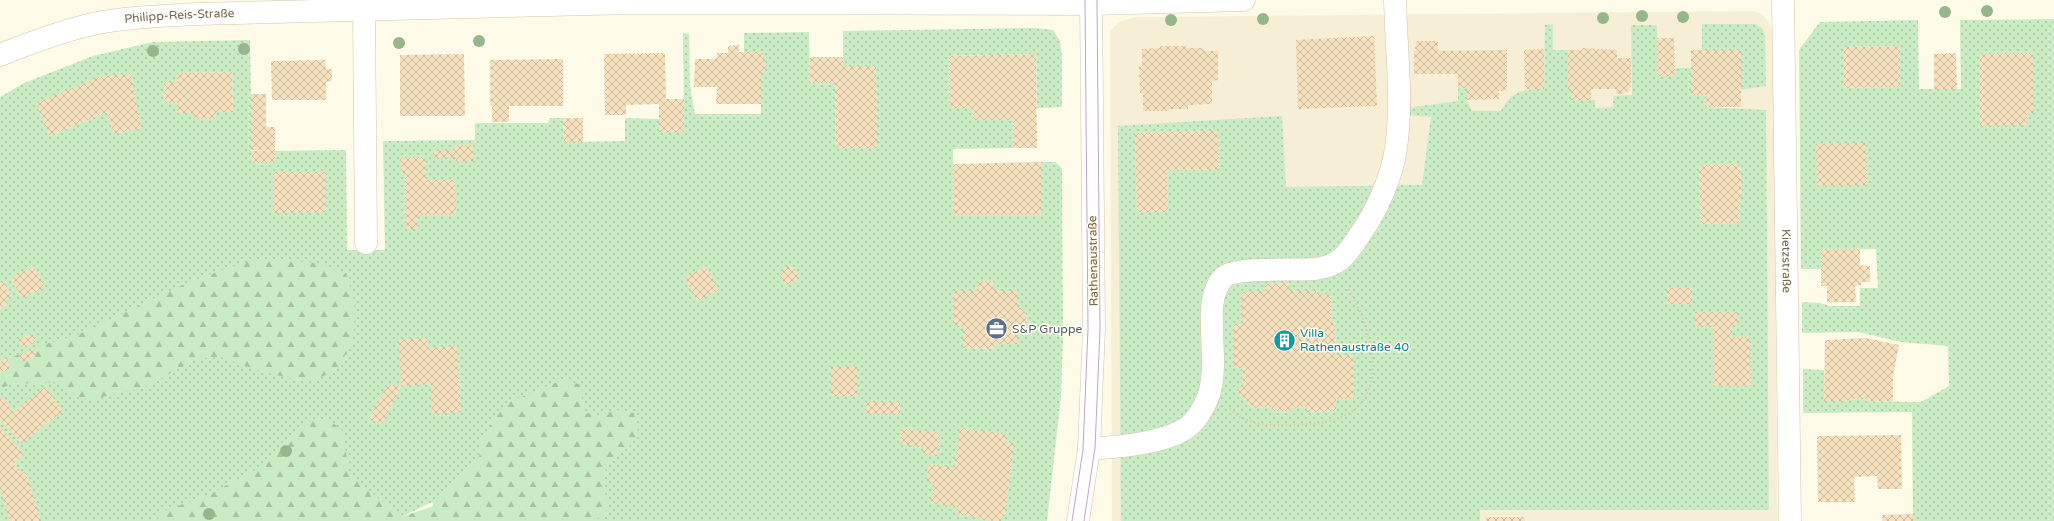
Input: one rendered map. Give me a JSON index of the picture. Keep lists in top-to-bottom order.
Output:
{
  "streets": {
    "street": ["Philipp-Reis-Straße", "Kietzstraße", "Rathenaustraße"]
  },
  "crossings": [
    ["Philipp-Reis-Straße", "Rathenaustraße"]
  ],
  "places": {
    "office": ["S&P Gruppe"],
    "building": ["Villa Rathenaustraße 40"]
  }
}
